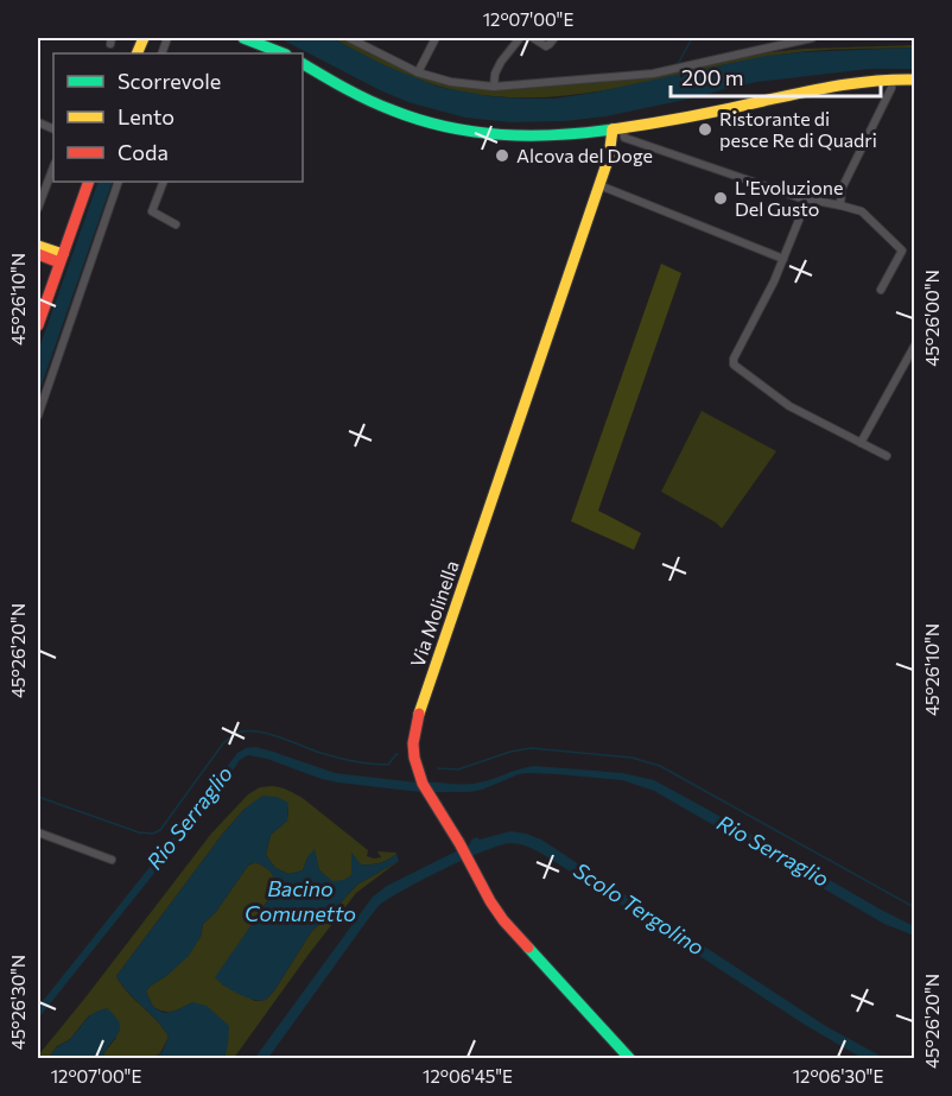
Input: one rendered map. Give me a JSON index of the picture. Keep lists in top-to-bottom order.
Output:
{
  "streets": {
    "street": ["Via Molinella"]
  },
  "water": ["Rio Serraglio", "Bacino Comunetto", "Scolo Tergolino"],
  "places": ["Ristorante di pesce Re di Quadri", "Alcova del Doge", "L'Evoluzione Del Gusto"],
  "legend": ["Scorrevole", "Lento", "Coda"],
  "scale_bar": "200 m",
  "coordinates": [
    "12°07'00\"E",
    "45°26'10\"N",
    "45°26'00\"N",
    "45°26'20\"N",
    "45°26'30\"N",
    "12°06'45\"E",
    "12°06'30\"E"
  ]
}
